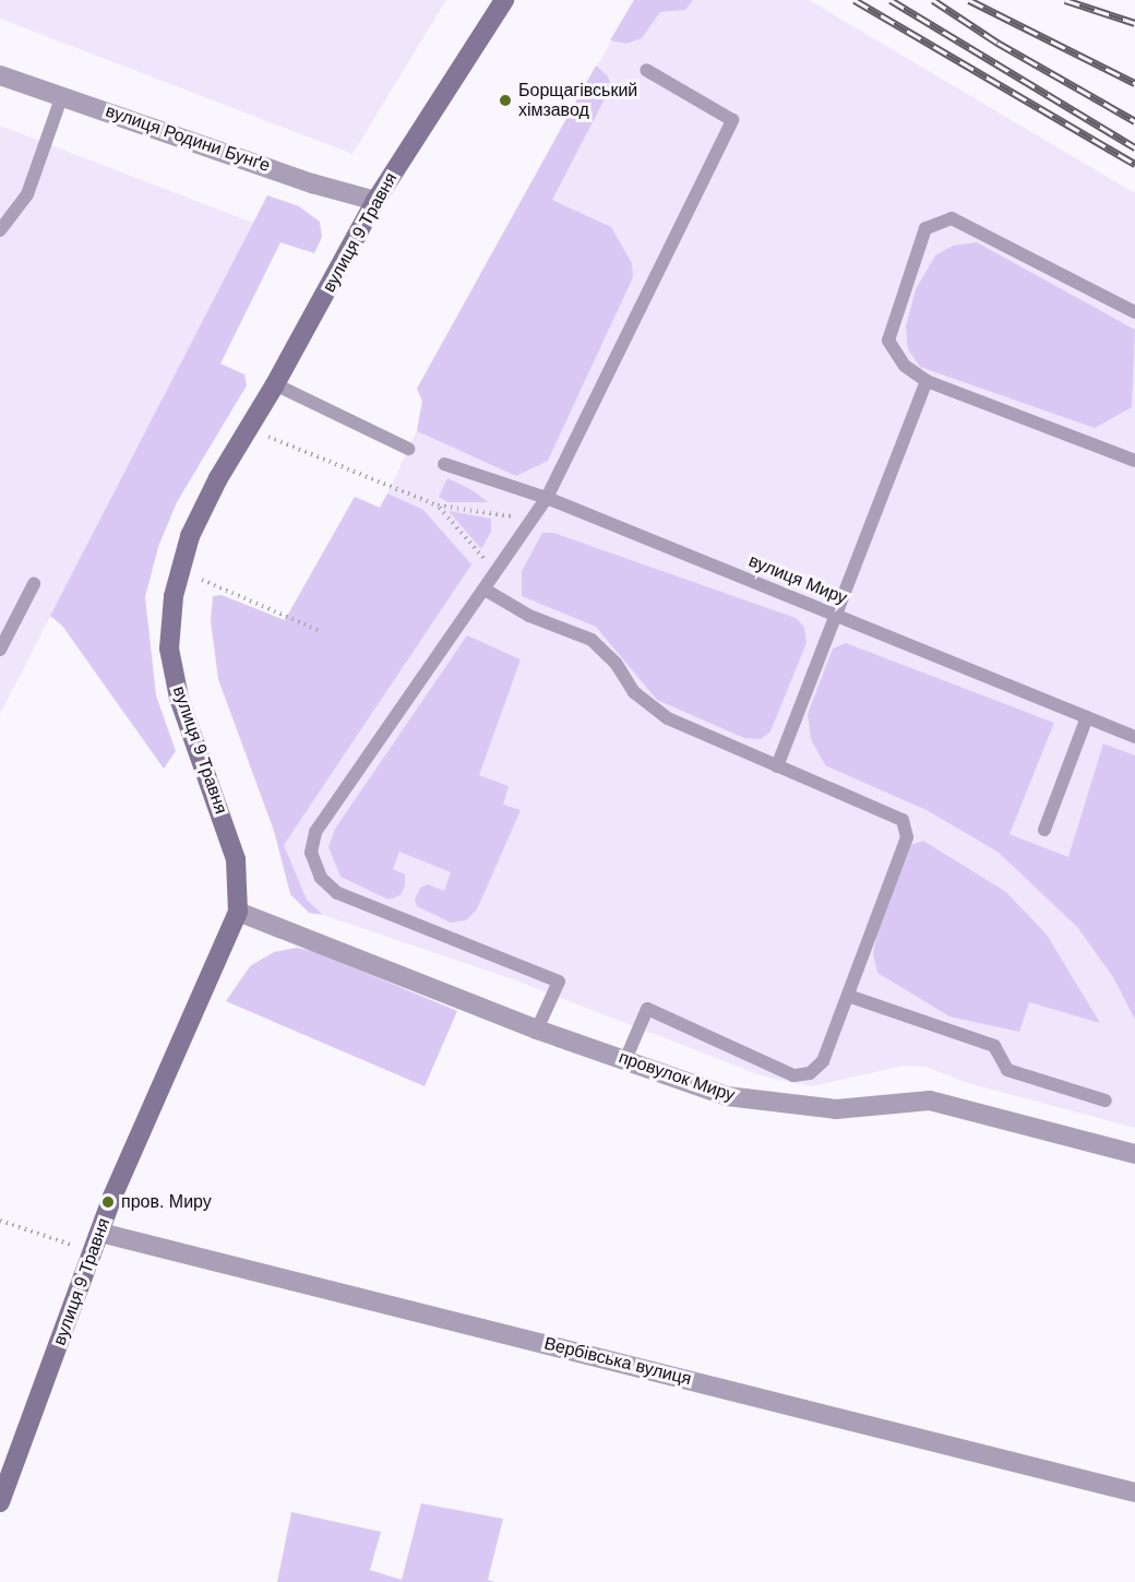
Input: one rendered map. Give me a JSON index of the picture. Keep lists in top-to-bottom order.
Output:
{
  "streets": {
    "main road": ["вулиця 9 Травня"],
    "street": ["вулиця Родини Бунґе", "провулок Миру", "Вербівська вулиця"],
    "lane": ["вулиця Миру"]
  },
  "crossings": [
    ["вулиця Родини Бунґе", "вулиця 9 Травня"],
    ["вулиця 9 Травня", "провулок Миру"],
    ["вулиця 9 Травня", "Вербівська вулиця"]
  ],
  "places": ["Борщагівський хімзавод", "пров. Миру"]
}
